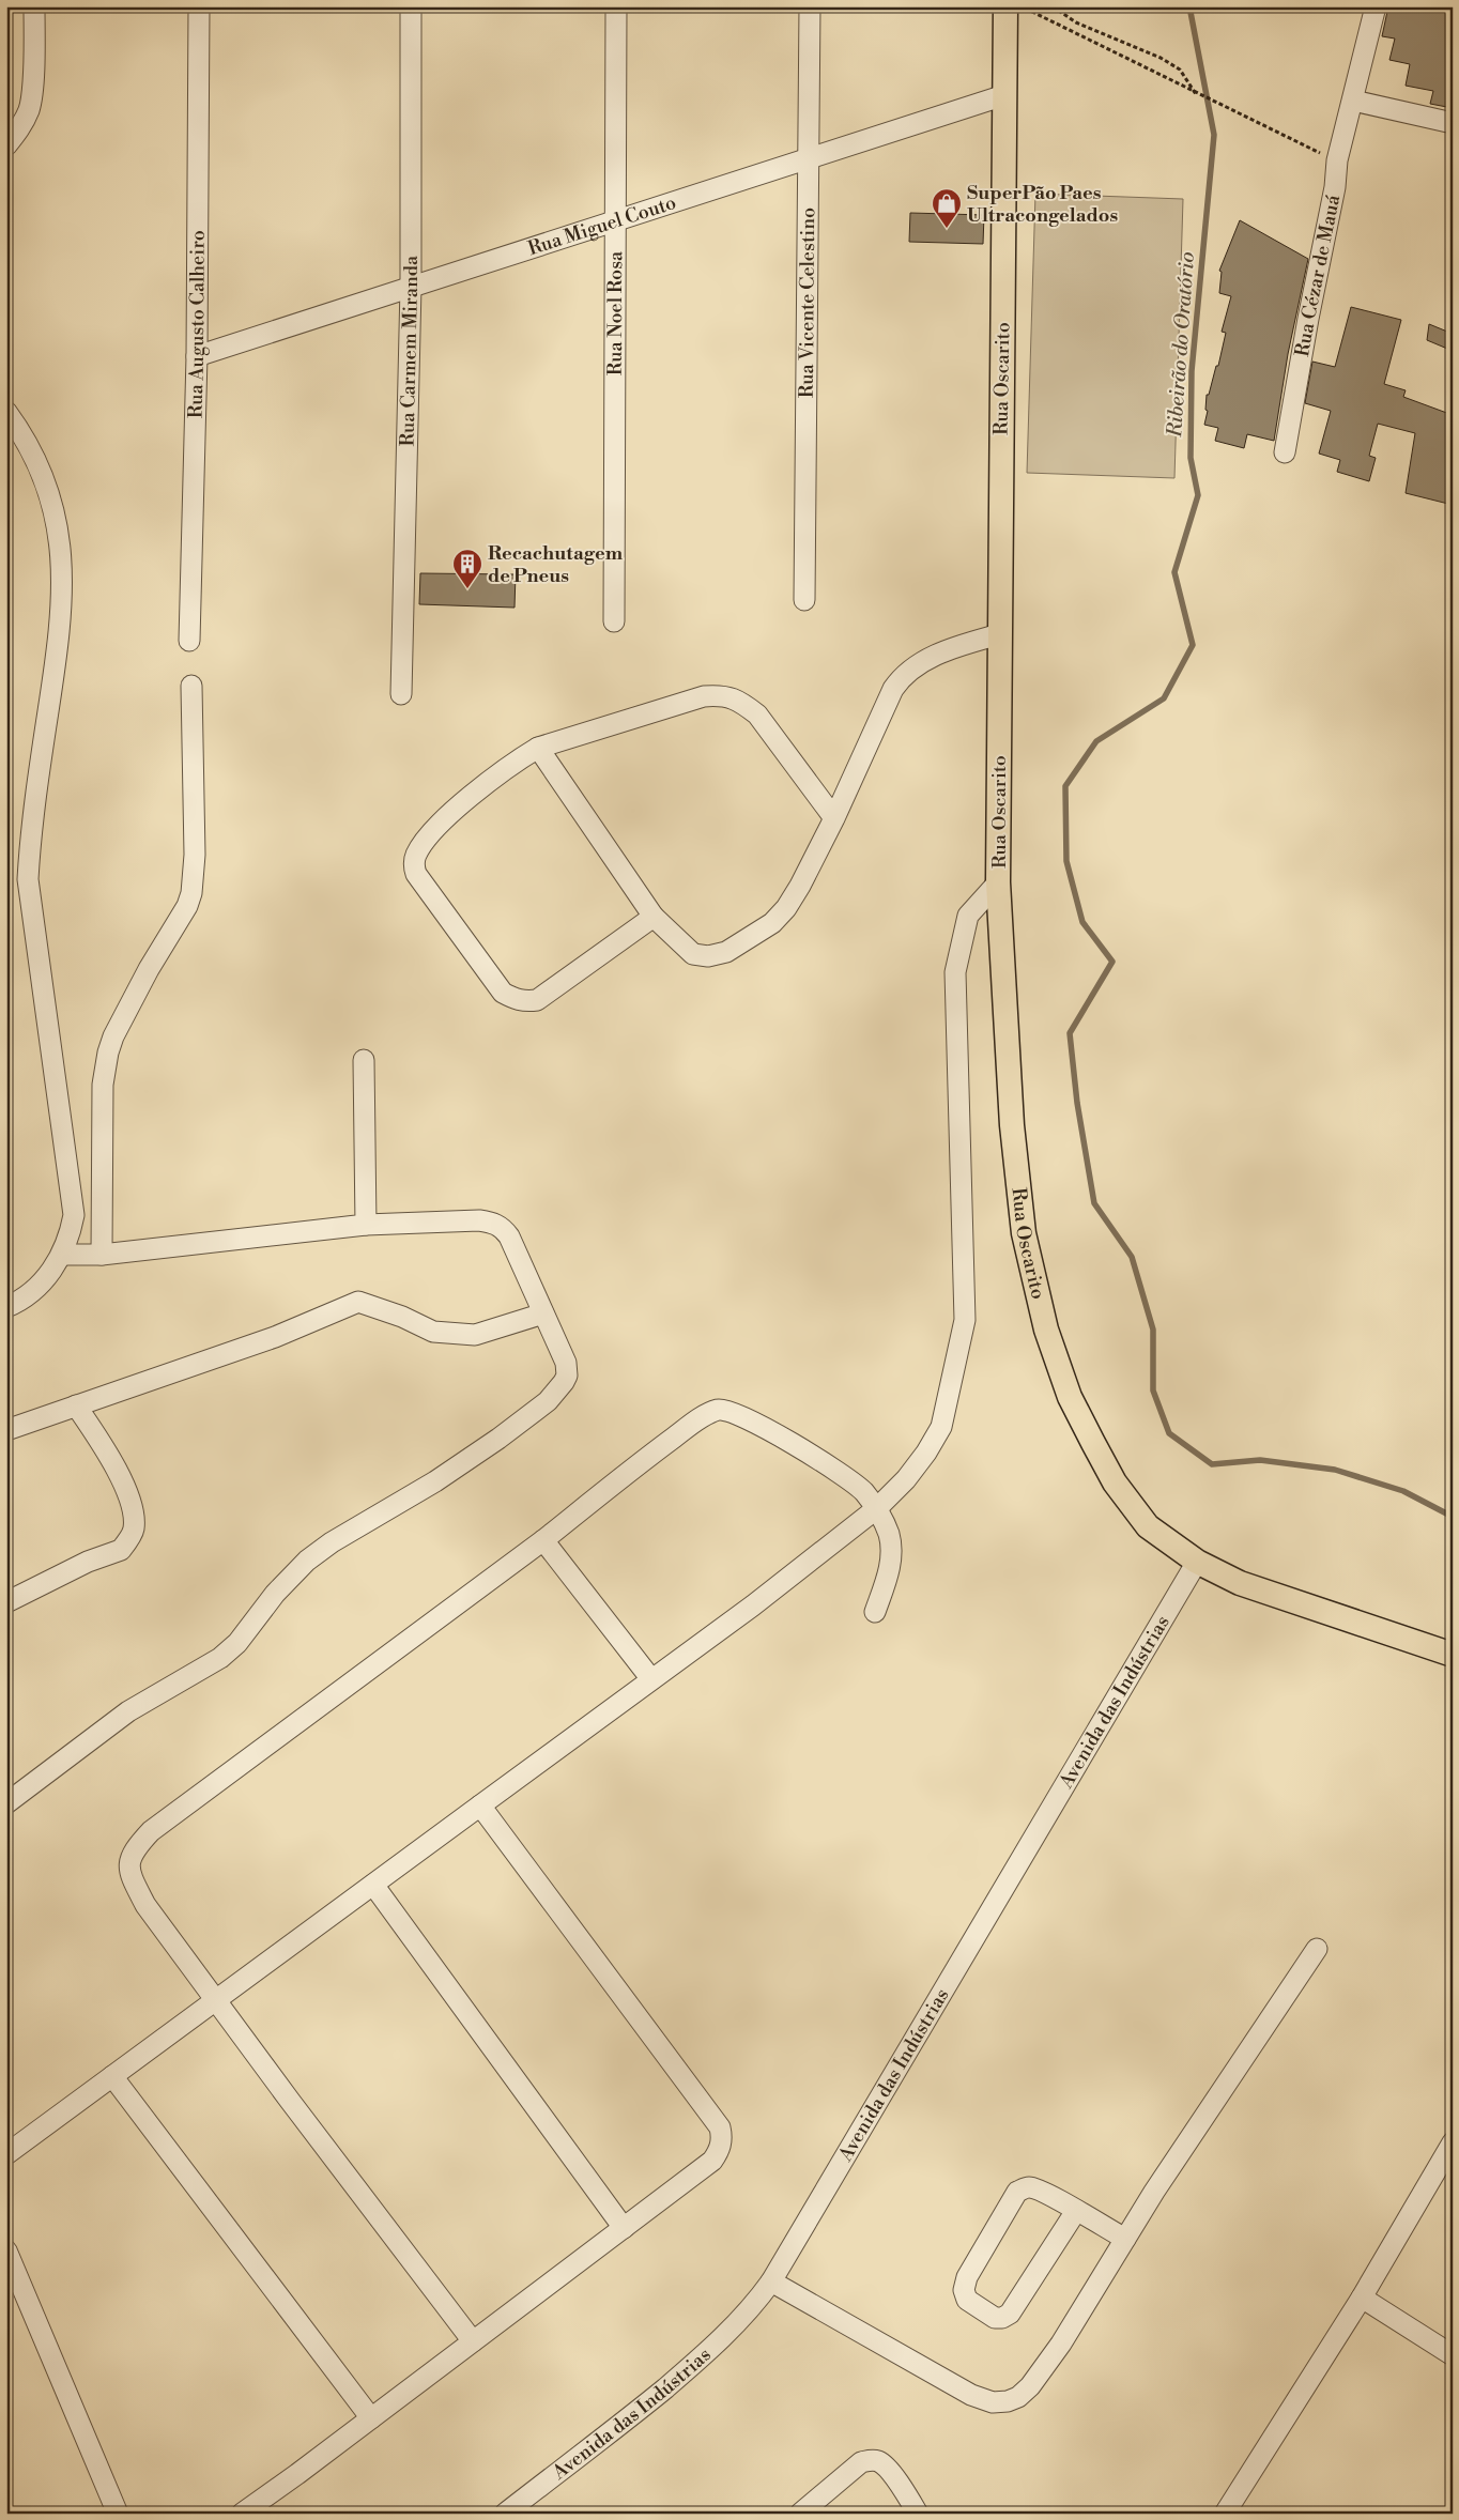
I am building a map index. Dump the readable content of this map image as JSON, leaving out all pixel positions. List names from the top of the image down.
{
  "streets": {
    "main road": ["Rua Oscarito"],
    "street": [
      "Rua Miguel Couto",
      "Rua Cézar de Mauá",
      "Rua Vicente Celestino",
      "Rua Noel Rosa",
      "Rua Augusto Calheiro",
      "Rua Carmem Miranda",
      "Avenida das Indústrias"
    ]
  },
  "crossings": [
    ["Rua Miguel Couto", "Rua Vicente Celestino"],
    ["Rua Miguel Couto", "Rua Noel Rosa"],
    ["Rua Miguel Couto", "Rua Augusto Calheiro"],
    ["Rua Miguel Couto", "Rua Carmem Miranda"],
    ["Rua Miguel Couto", "Rua Oscarito"],
    ["Rua Oscarito", "Avenida das Indústrias"]
  ],
  "water": ["Ribeirão do Oratório"],
  "places": {
    "shop": ["SuperPão Paes Ultracongelados"],
    "building": ["Recachutagem de Pneus"]
  }
}
